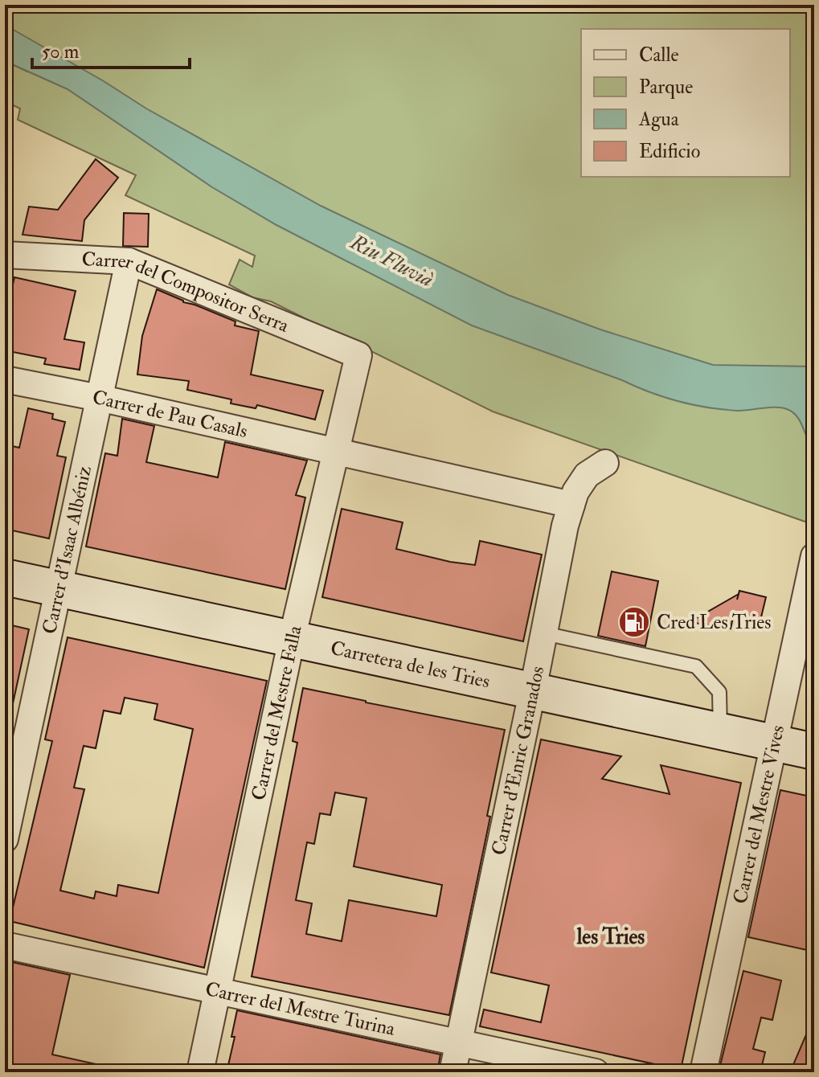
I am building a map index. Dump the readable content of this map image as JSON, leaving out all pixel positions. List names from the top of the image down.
{
  "streets": {
    "street": [
      "Carrer del Compositor Serra",
      "Carrer de Pau Casals",
      "Carrer d'Isaac Albéniz",
      "Carretera de les Tries",
      "Carrer del Mestre Falla",
      "Carrer d'Enric Granados",
      "Carrer del Mestre Vives",
      "Carrer del Mestre Turina"
    ]
  },
  "crossings": [
    ["Carrer del Compositor Serra", "Carrer d'Isaac Albéniz"],
    ["Carrer del Compositor Serra", "Carrer del Mestre Falla"],
    ["Carrer de Pau Casals", "Carrer d'Isaac Albéniz"],
    ["Carrer de Pau Casals", "Carrer del Mestre Falla"],
    ["Carrer de Pau Casals", "Carrer d'Enric Granados"],
    ["Carrer d'Isaac Albéniz", "Carretera de les Tries"],
    ["Carretera de les Tries", "Carrer del Mestre Falla"],
    ["Carretera de les Tries", "Carrer d'Enric Granados"],
    ["Carretera de les Tries", "Carrer del Mestre Vives"],
    ["Carrer del Mestre Falla", "Carrer del Mestre Turina"],
    ["Carrer d'Enric Granados", "Carrer del Mestre Turina"]
  ],
  "districts": ["les Tries"],
  "water": ["Riu Fluvià"],
  "places": {
    "fuel station": ["Cred Les Tries"]
  },
  "legend": [
    "Calle",
    "Parque",
    "Agua",
    "Edificio"
  ],
  "scale_bar": "50 m"
}
